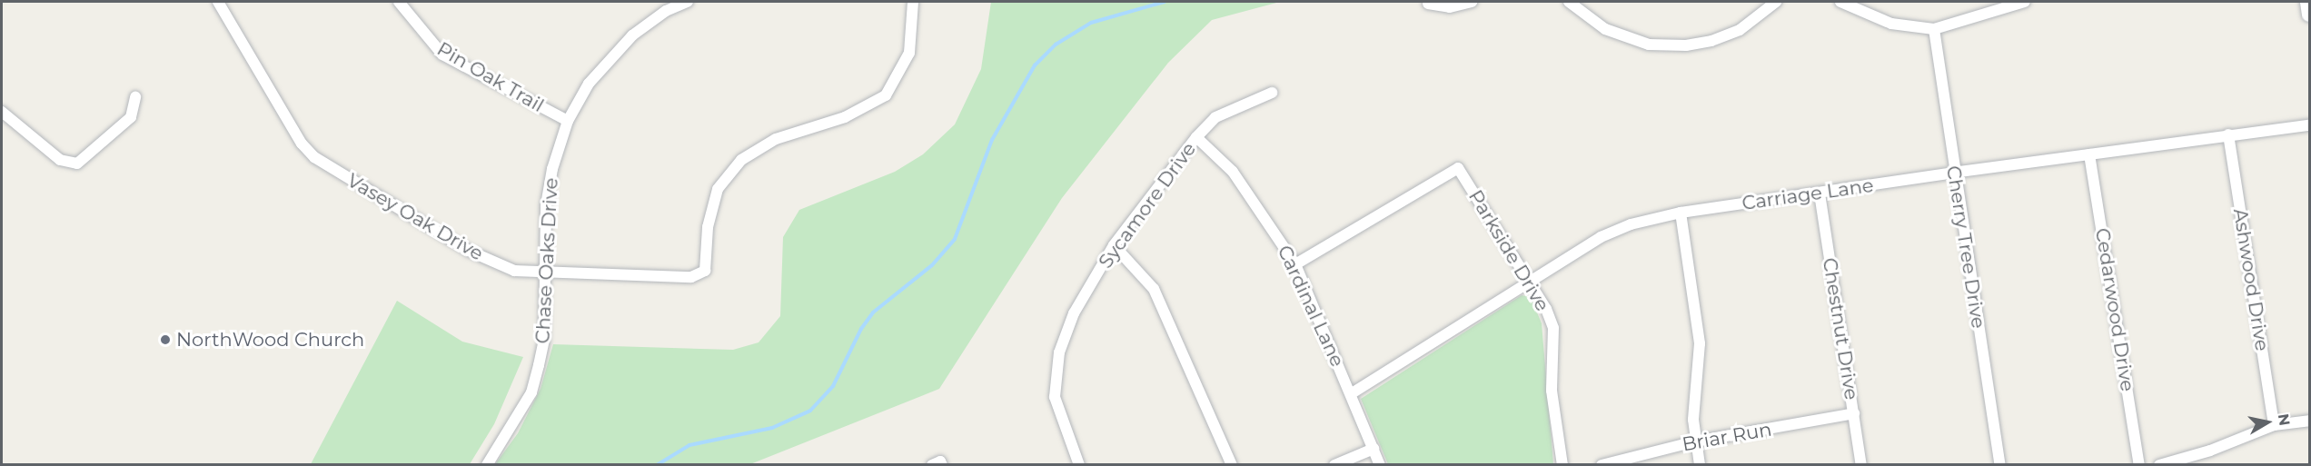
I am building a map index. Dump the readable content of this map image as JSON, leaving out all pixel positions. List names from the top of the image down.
{
  "streets": {
    "street": [
      "Pin Oak Trail",
      "Carriage Lane",
      "Sycamore Drive",
      "Vasey Oak Drive",
      "Cherry Tree Drive",
      "Parkside Drive",
      "Chase Oaks Drive",
      "Ashwood Drive",
      "Cardinal Lane",
      "Cedarwood Drive",
      "Chestnut Drive",
      "Briar Run"
    ]
  },
  "crossings": [
    ["Pin Oak Trail", "Chase Oaks Drive"],
    ["Carriage Lane", "Cherry Tree Drive"],
    ["Carriage Lane", "Parkside Drive"],
    ["Carriage Lane", "Ashwood Drive"],
    ["Carriage Lane", "Cardinal Lane"],
    ["Carriage Lane", "Cedarwood Drive"],
    ["Carriage Lane", "Chestnut Drive"],
    ["Sycamore Drive", "Cardinal Lane"],
    ["Vasey Oak Drive", "Chase Oaks Drive"],
    ["Parkside Drive", "Cardinal Lane"],
    ["Chestnut Drive", "Briar Run"]
  ],
  "places": ["NorthWood Church"],
  "north": "right"
}
